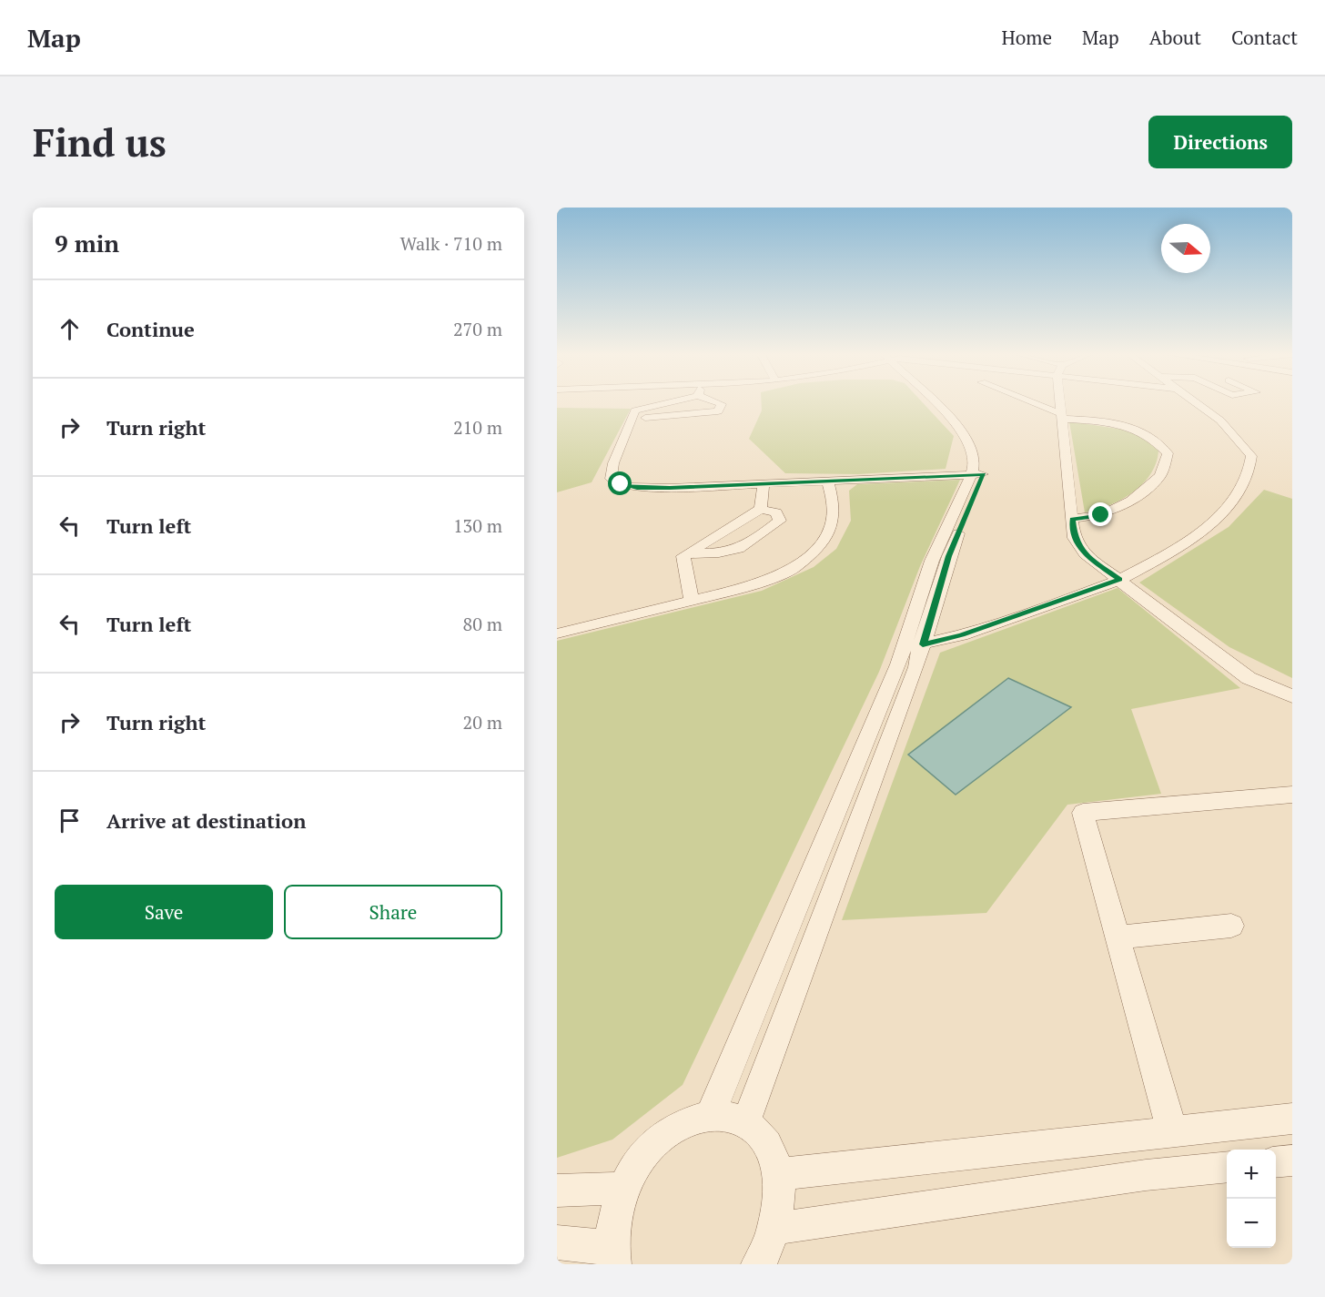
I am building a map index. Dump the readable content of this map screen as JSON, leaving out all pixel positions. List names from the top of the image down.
{
  "north": "right",
  "page": {
    "header": "Map",
    "nav": [
      "Home",
      "Map",
      "About",
      "Contact"
    ],
    "buttons": [
      "Directions",
      ["Save", "Share"]
    ],
    "title": "Find us",
    "heading": ["9 min", "Walk · 710 m"],
    "list": [
      ["Continue", "270 m"],
      ["Turn right", "210 m"],
      ["Turn left", "130 m"],
      ["Turn left", "80 m"],
      ["Turn right", "20 m"],
      "Arrive at destination"
    ],
    "map_buttons": ["+", "−"]
  }
}
